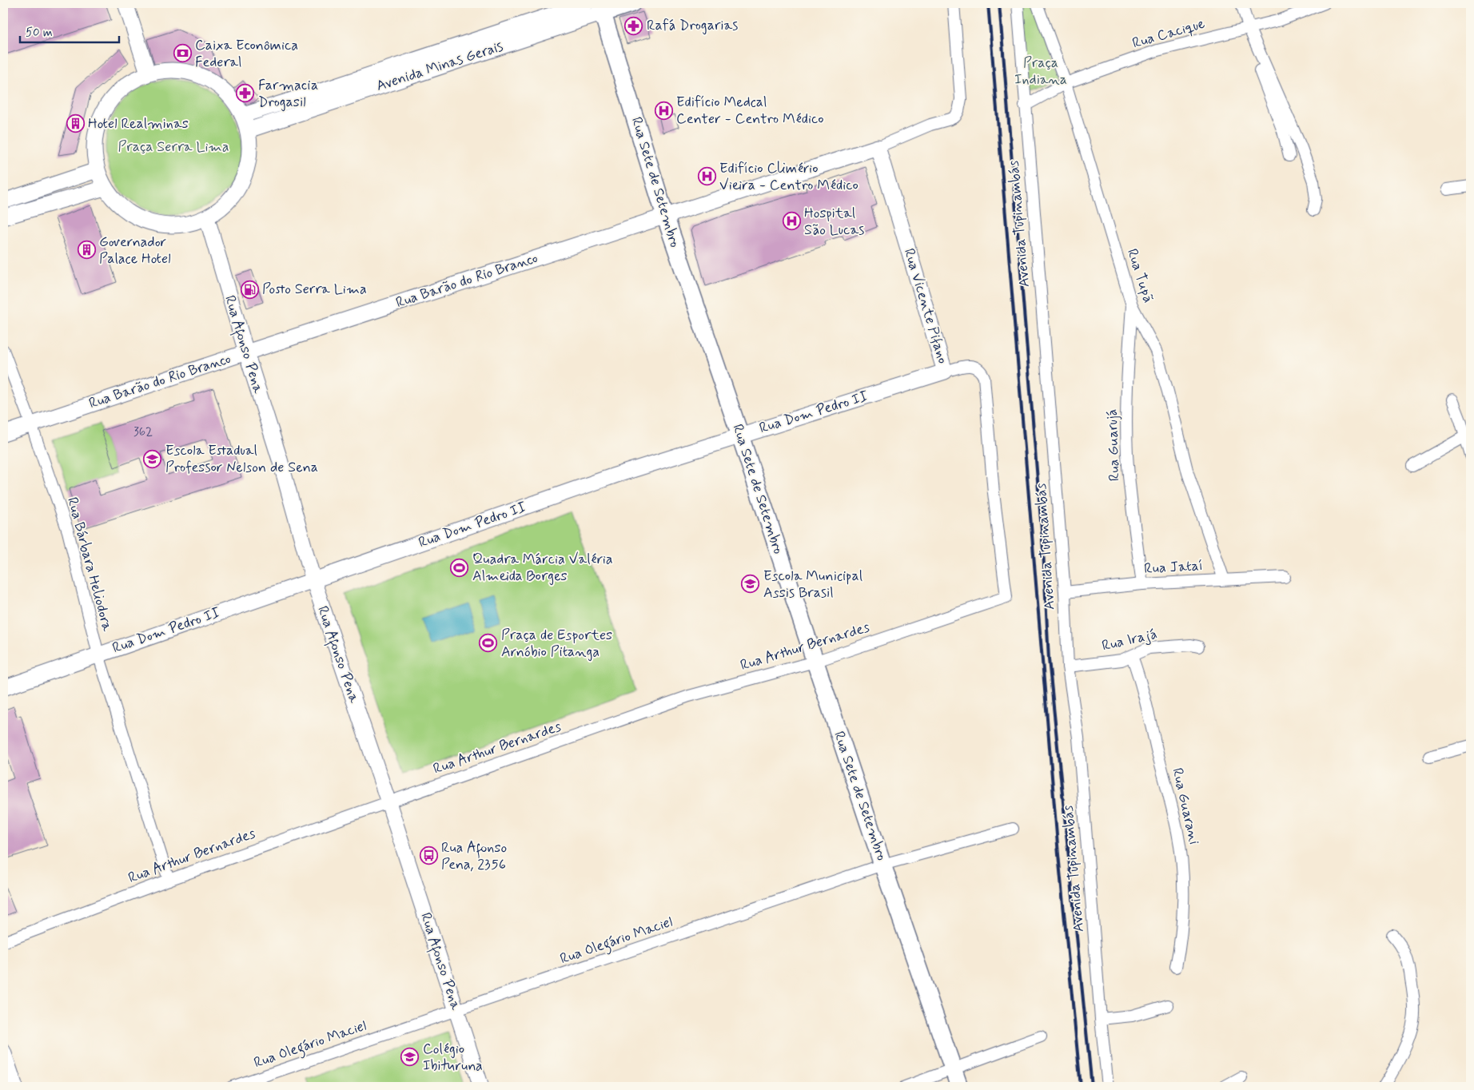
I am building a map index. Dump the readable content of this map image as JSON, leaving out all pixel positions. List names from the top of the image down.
{
  "streets": {
    "main road": ["Avenida Minas Gerais", "Rua Sete de Setembro"],
    "street": [
      "Rua Cacique",
      "Avenida Tupinambás",
      "Rua Tupã",
      "Rua Barão do Rio Branco",
      "Rua Vicente Pifano",
      "Rua Afonso Pena",
      "Rua Dom Pedro II",
      "Rua Guarujá",
      "Rua Bárbara Heliodora",
      "Rua Jataí",
      "Rua Irajá",
      "Rua Arthur Bernardes",
      "Rua Guarani",
      "Rua Olegário Maciel"
    ]
  },
  "crossings": [
    ["Rua Cacique", "Avenida Tupinambás"],
    ["Rua Cacique", "Rua Tupã"],
    ["Avenida Minas Gerais", "Rua Sete de Setembro"],
    ["Rua Sete de Setembro", "Rua Barão do Rio Branco"],
    ["Rua Sete de Setembro", "Rua Dom Pedro II"],
    ["Rua Sete de Setembro", "Rua Arthur Bernardes"],
    ["Rua Sete de Setembro", "Rua Olegário Maciel"],
    ["Avenida Tupinambás", "Rua Jataí"],
    ["Avenida Tupinambás", "Rua Irajá"],
    ["Rua Tupã", "Rua Guarujá"],
    ["Rua Tupã", "Rua Jataí"],
    ["Rua Barão do Rio Branco", "Rua Vicente Pifano"],
    ["Rua Barão do Rio Branco", "Rua Afonso Pena"],
    ["Rua Barão do Rio Branco", "Rua Bárbara Heliodora"],
    ["Rua Vicente Pifano", "Rua Dom Pedro II"],
    ["Rua Vicente Pifano", "Rua Arthur Bernardes"],
    ["Rua Afonso Pena", "Rua Dom Pedro II"],
    ["Rua Afonso Pena", "Rua Arthur Bernardes"],
    ["Rua Afonso Pena", "Rua Olegário Maciel"],
    ["Rua Dom Pedro II", "Rua Bárbara Heliodora"],
    ["Rua Guarujá", "Rua Jataí"],
    ["Rua Bárbara Heliodora", "Rua Arthur Bernardes"],
    ["Rua Irajá", "Rua Guarani"]
  ],
  "parks": ["Praça Indiana", "Praça Serra Lima"],
  "places": {
    "pharmacy": ["Rafá Drogarias", "Farmacia Drogasil"],
    "bank": ["Caixa Econômica Federal"],
    "hospital": ["Edifício Medcal Center - Centro Médico", "Edifício Climério Vieira - Centro Médico", "Hospital São Lucas"],
    "building": ["Hotel Realminas", "Governador Palace Hotel"],
    "fuel station": ["Posto Serra Lima"],
    "school or university": ["Escola Estadual Professor Nelson de Sena", "Escola Municipal Assis Brasil", "Colégio Ibituruna"],
    "sports": ["Quadra Márcia Valéria Almeida Borges", "Praça de Esportes Arnóbio Pitanga"],
    "bus stop": ["Rua Afonso Pena, 2356"]
  },
  "house_numbers": ["362"],
  "scale_bar": "50 m"
}
